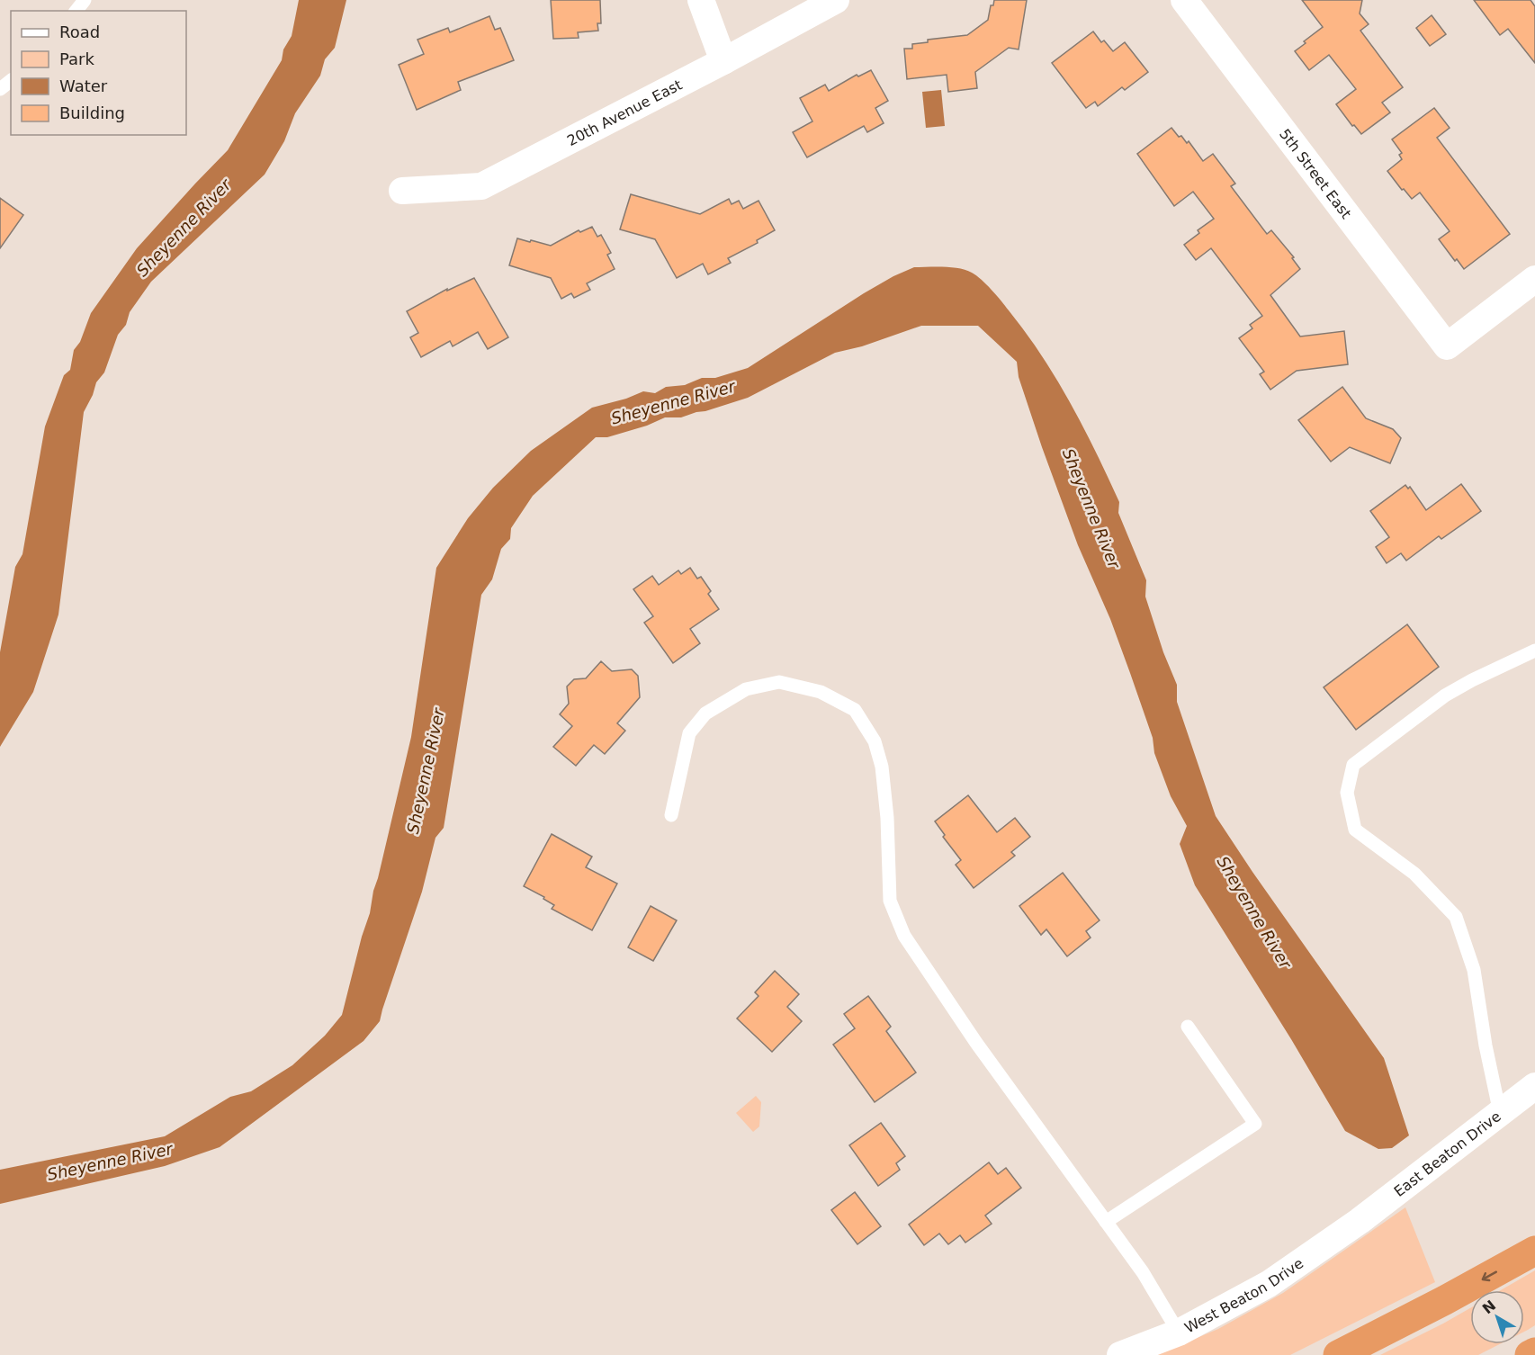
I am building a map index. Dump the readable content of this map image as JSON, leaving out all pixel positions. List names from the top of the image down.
{
  "streets": {
    "street": [
      "20th Avenue East",
      "5th Street East",
      "East Beaton Drive",
      "West Beaton Drive"
    ]
  },
  "crossings": [
    ["East Beaton Drive", "West Beaton Drive"]
  ],
  "water": ["Sheyenne River"],
  "legend": [
    "Road",
    "Park",
    "Water",
    "Building"
  ],
  "north": "top left"
}
